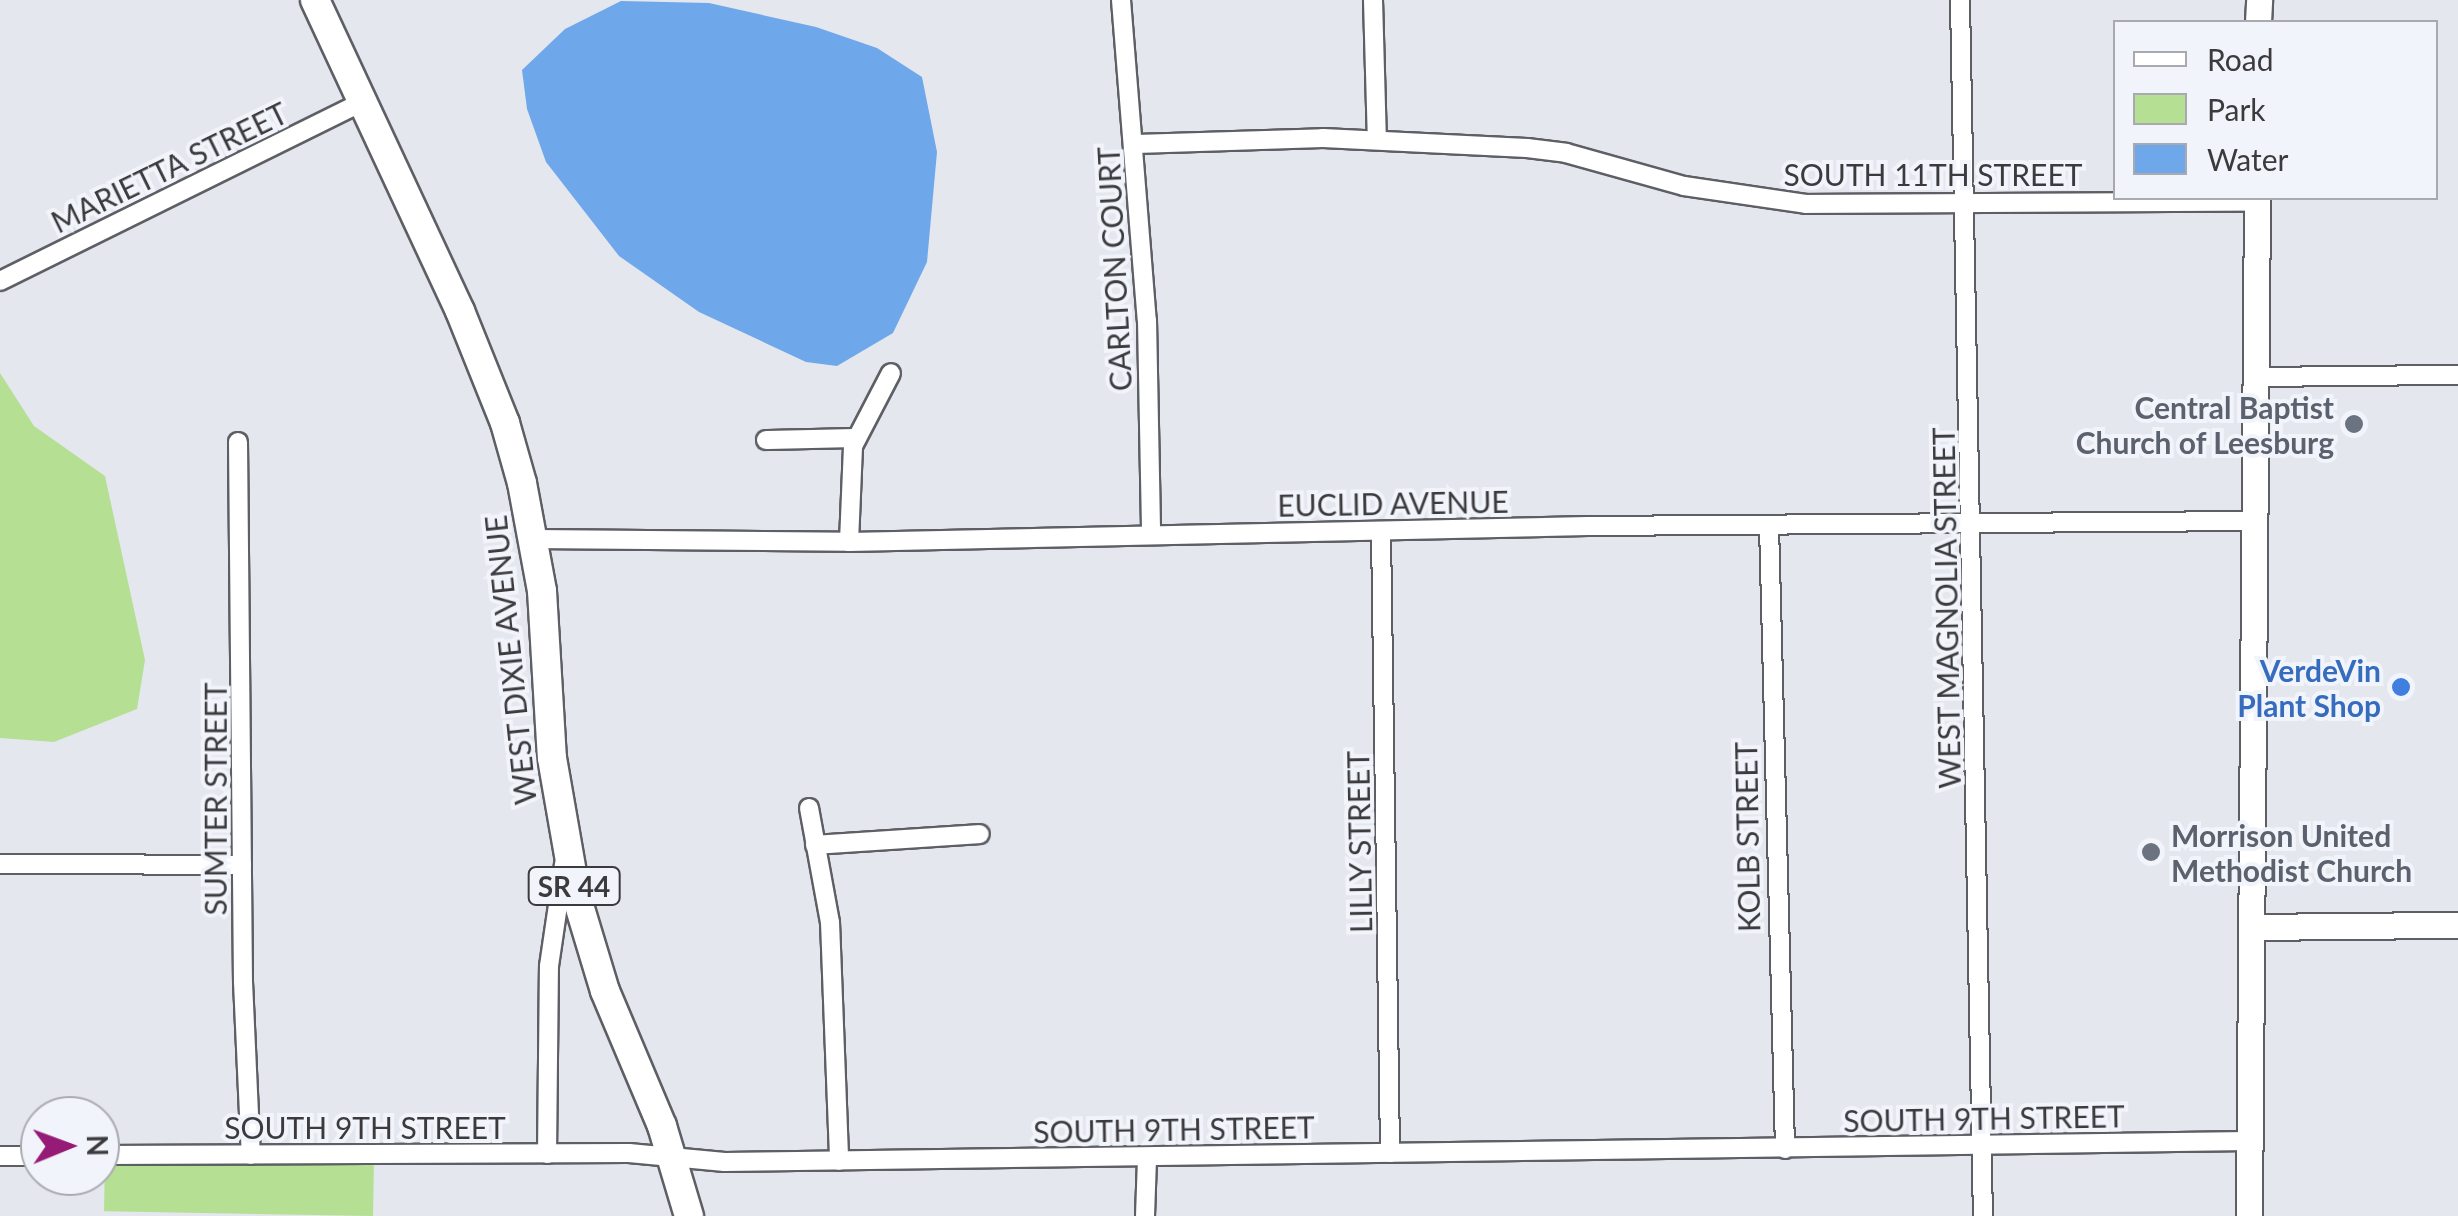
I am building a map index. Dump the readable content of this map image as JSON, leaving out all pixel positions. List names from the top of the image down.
{
  "streets": {
    "main road": ["WEST DIXIE AVENUE", "SR 44"],
    "street": [
      "MARIETTA STREET",
      "SOUTH 11TH STREET",
      "CARLTON COURT",
      "EUCLID AVENUE",
      "WEST MAGNOLIA STREET",
      "SUMTER STREET",
      "KOLB STREET",
      "LILLY STREET",
      "SOUTH 9TH STREET"
    ]
  },
  "crossings": [
    ["MARIETTA STREET", "WEST DIXIE AVENUE"],
    ["SOUTH 11TH STREET", "CARLTON COURT"],
    ["SOUTH 11TH STREET", "WEST MAGNOLIA STREET"],
    ["CARLTON COURT", "EUCLID AVENUE"],
    ["EUCLID AVENUE", "WEST MAGNOLIA STREET"],
    ["EUCLID AVENUE", "WEST DIXIE AVENUE"],
    ["EUCLID AVENUE", "KOLB STREET"],
    ["EUCLID AVENUE", "LILLY STREET"],
    ["WEST MAGNOLIA STREET", "SOUTH 9TH STREET"],
    ["WEST DIXIE AVENUE", "SOUTH 9TH STREET"],
    ["SUMTER STREET", "SOUTH 9TH STREET"],
    ["KOLB STREET", "SOUTH 9TH STREET"],
    ["LILLY STREET", "SOUTH 9TH STREET"]
  ],
  "places": ["Central Baptist Church of Leesburg", "VerdeVin Plant Shop", "Morrison United Methodist Church"],
  "legend": ["Road", "Park", "Water"],
  "north": "right"
}
